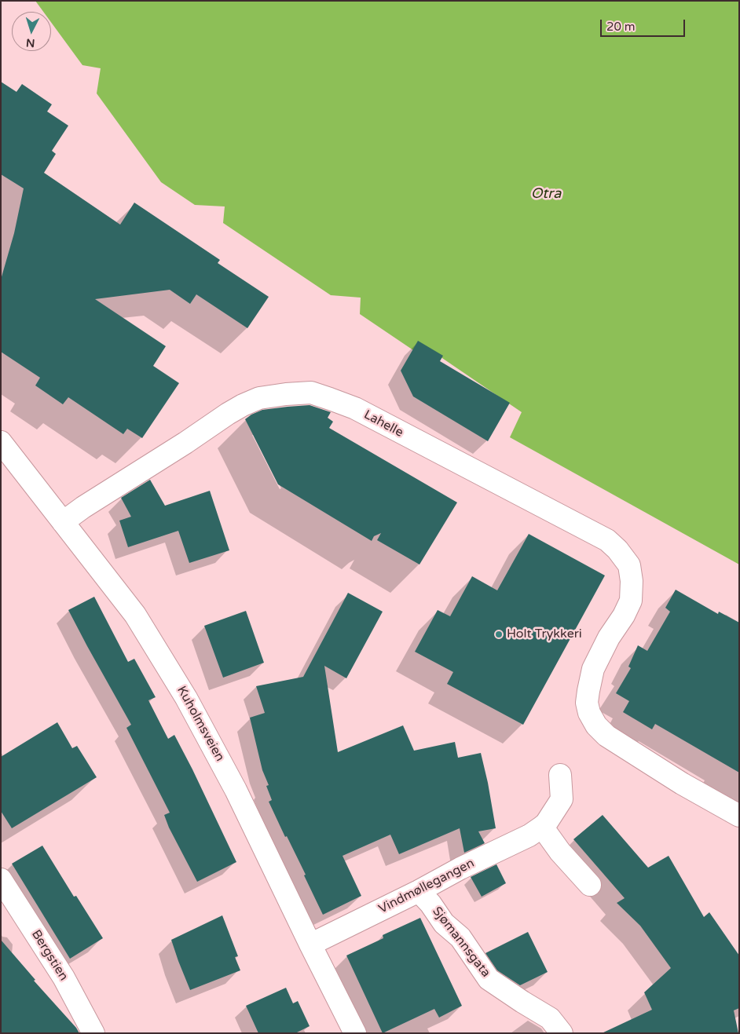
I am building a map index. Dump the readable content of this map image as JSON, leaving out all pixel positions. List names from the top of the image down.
{
  "streets": {
    "street": [
      "Lahelle",
      "Kuholmsveien",
      "Vindmøllegangen",
      "Sjømannsgata",
      "Bergstien"
    ]
  },
  "crossings": [
    ["Lahelle", "Kuholmsveien"],
    ["Kuholmsveien", "Vindmøllegangen"],
    ["Vindmøllegangen", "Sjømannsgata"]
  ],
  "water": ["Otra"],
  "places": ["Holt Trykkeri"],
  "scale_bar": "20 m",
  "north": "bottom"
}
